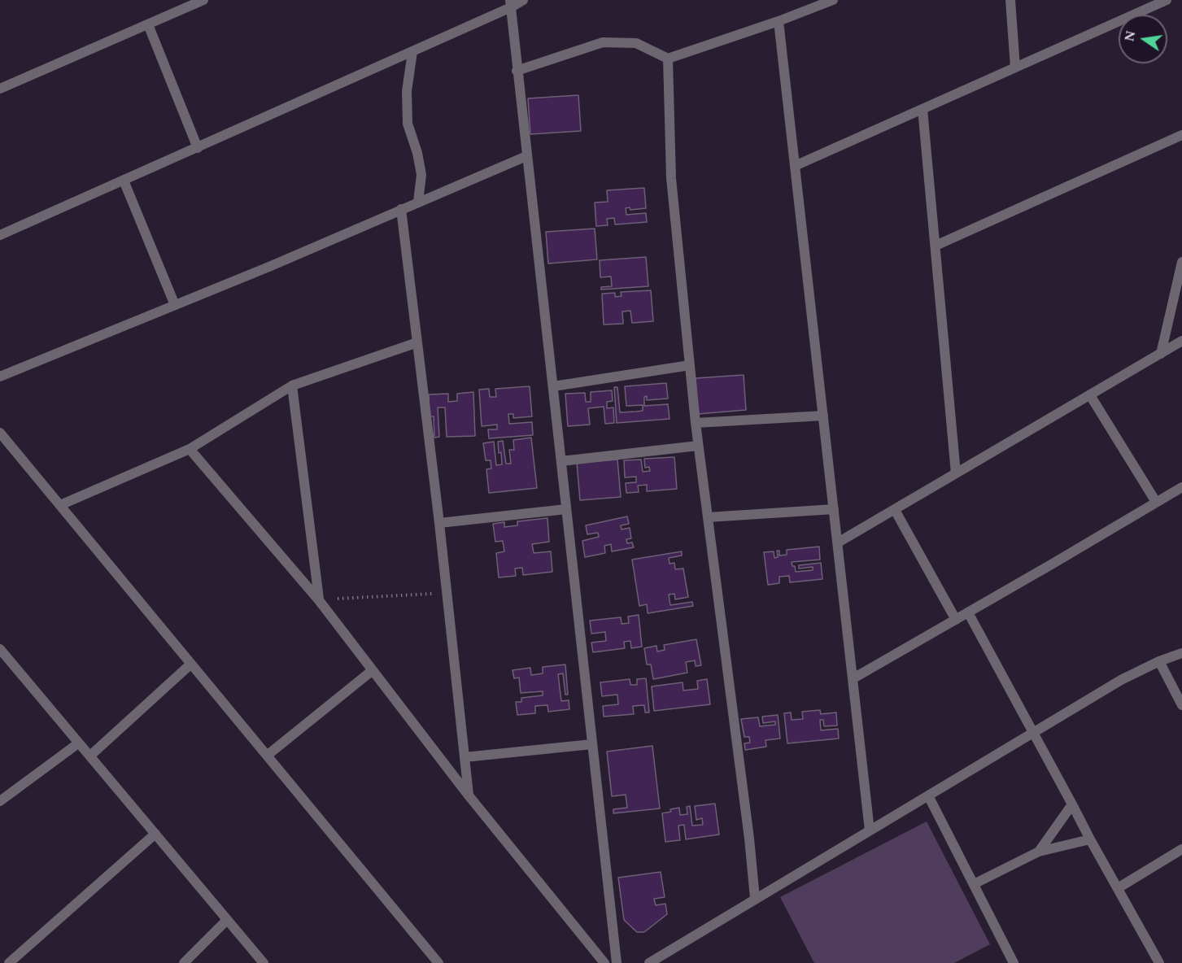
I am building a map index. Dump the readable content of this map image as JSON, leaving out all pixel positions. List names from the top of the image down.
{
  "north": "left"
}
